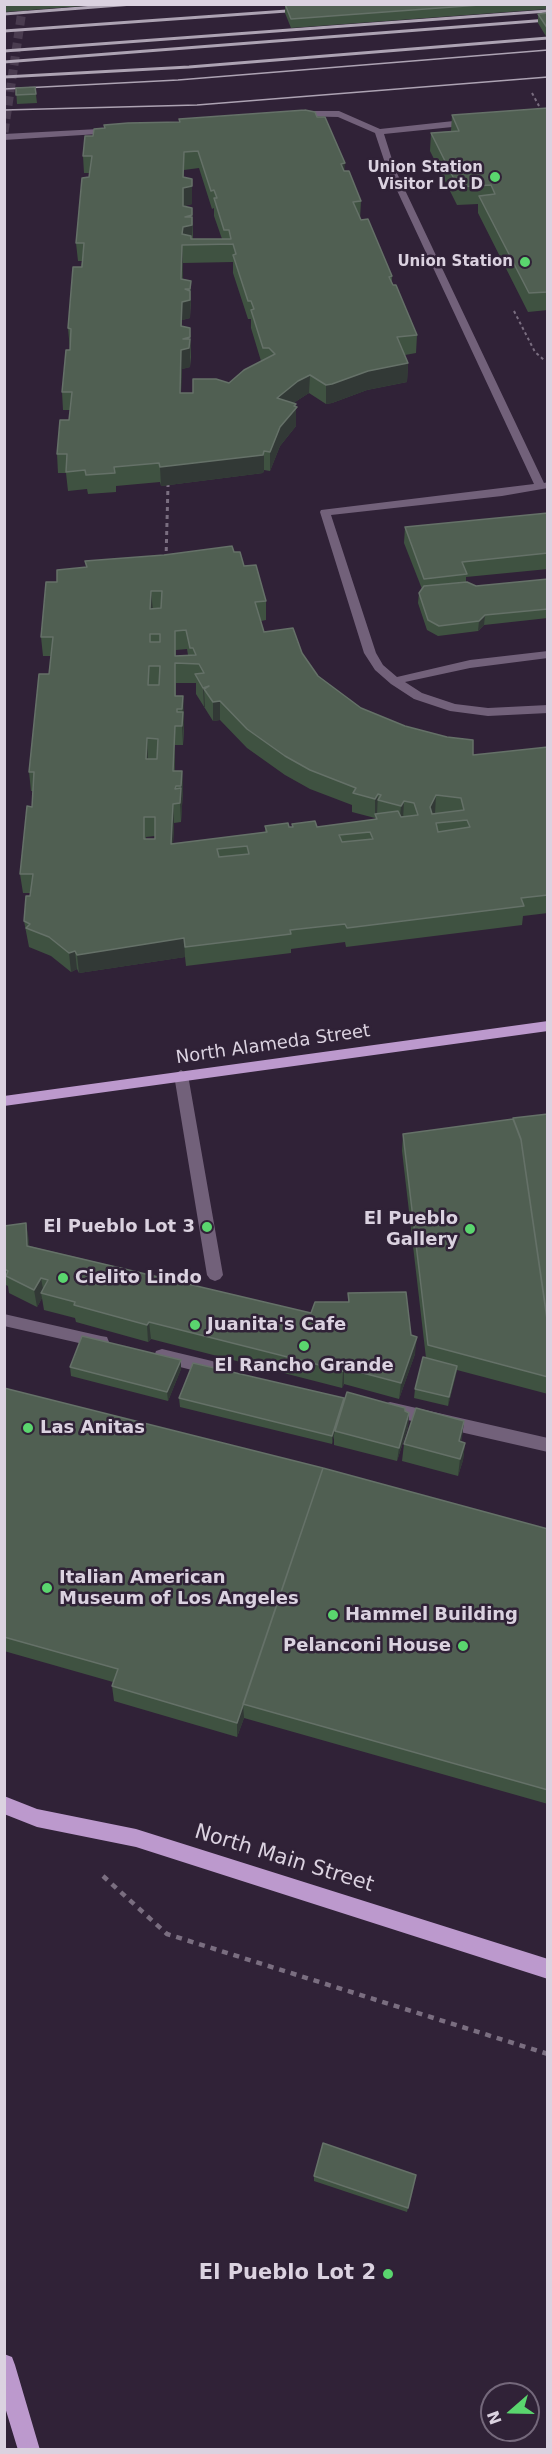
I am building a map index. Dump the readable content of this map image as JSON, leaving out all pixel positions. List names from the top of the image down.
{
  "streets": {
    "main road": ["North Alameda Street", "North Main Street"]
  },
  "places": [
    "Union Station Visitor Lot D",
    "Union Station",
    "El Pueblo Lot 3",
    "El Pueblo Gallery",
    "Cielito Lindo",
    "Juanita's Cafe",
    "El Rancho Grande",
    "Las Anitas",
    "Italian American Museum of Los Angeles",
    "Hammel Building",
    "Pelanconi House",
    "El Pueblo Lot 2"
  ],
  "north": "left"
}
